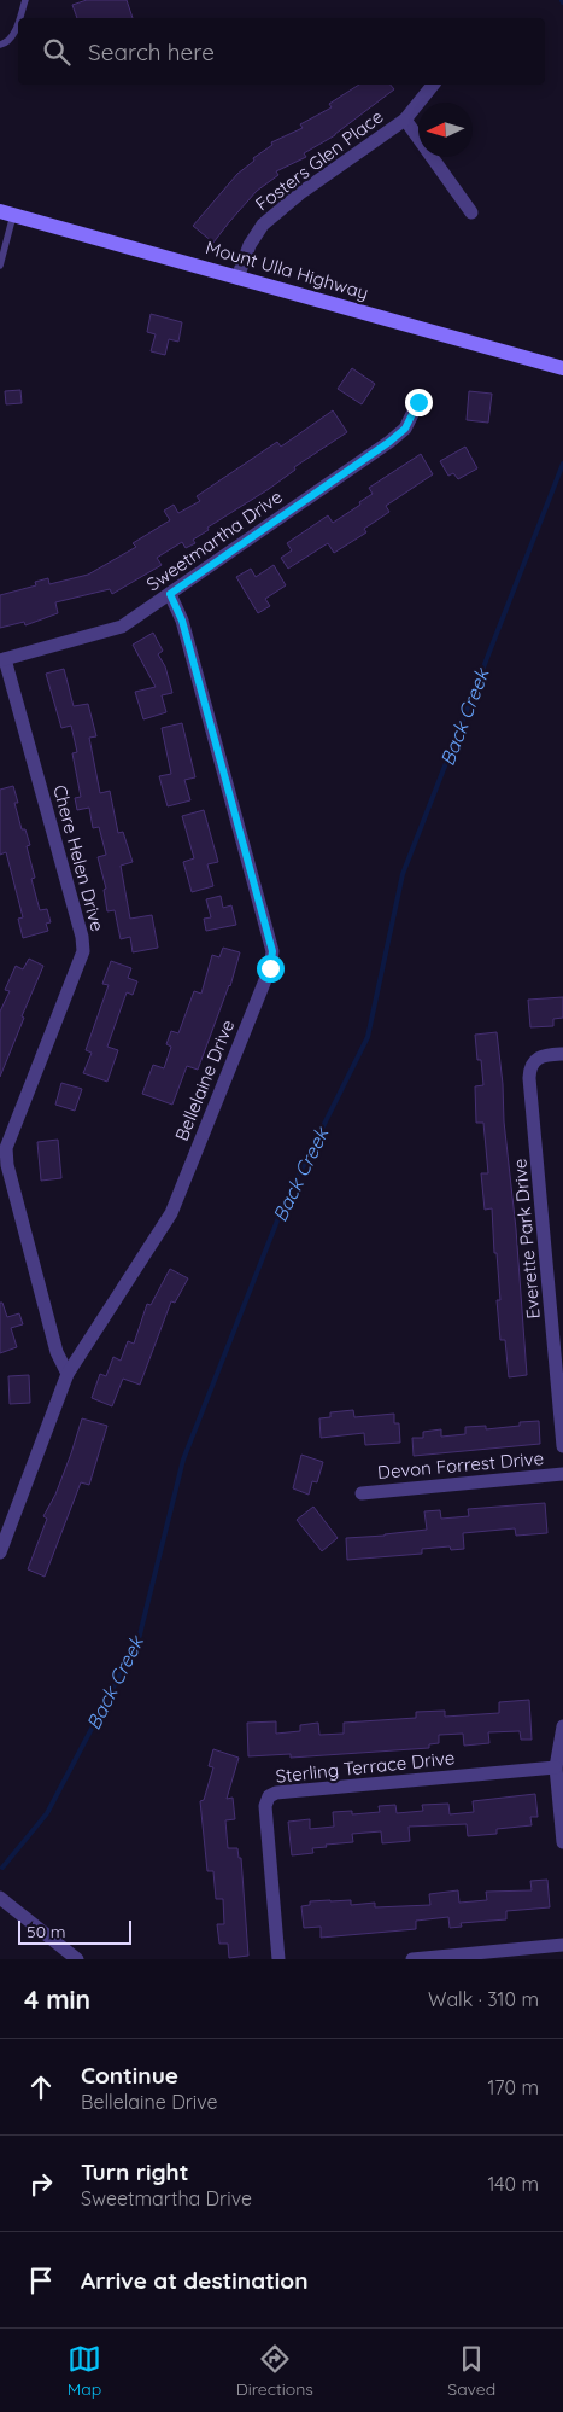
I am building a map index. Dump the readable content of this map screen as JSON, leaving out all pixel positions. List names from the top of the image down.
{
  "streets": {
    "main road": ["Mount Ulla Highway"],
    "street": [
      "Fosters Glen Place",
      "Sweetmartha Drive",
      "Chere Helen Drive",
      "Bellelaine Drive",
      "Everette Park Drive",
      "Devon Forrest Drive",
      "Sterling Terrace Drive"
    ]
  },
  "crossings": [
    ["Fosters Glen Place", "Mount Ulla Highway"],
    ["Sweetmartha Drive", "Chere Helen Drive"],
    ["Sweetmartha Drive", "Bellelaine Drive"],
    ["Chere Helen Drive", "Bellelaine Drive"]
  ],
  "water": ["Back Creek"],
  "scale_bar": "50 m",
  "north": "left",
  "page": {
    "search": "Search here",
    "scale": "50 m",
    "heading": ["4 min", "Walk · 310 m"],
    "list": [
      ["Continue", "Bellelaine Drive", "170 m"],
      ["Turn right", "Sweetmartha Drive", "140 m"],
      "Arrive at destination"
    ],
    "nav": ["Map", "Directions", "Saved"]
  }
}
